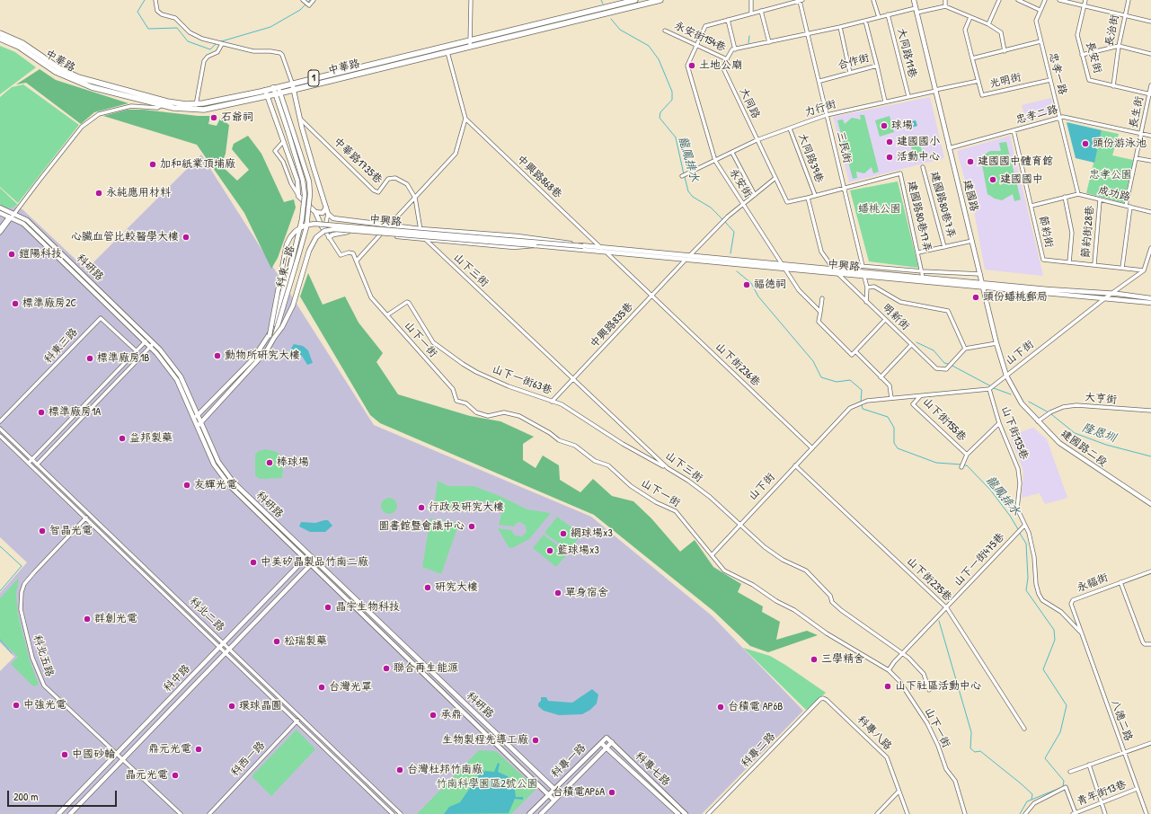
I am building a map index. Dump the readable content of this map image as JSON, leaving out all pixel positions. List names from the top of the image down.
{
  "streets": {
    "main road": ["中華路", "1"],
    "street": [
      "長治街",
      "永安街154巷",
      "大同路11巷",
      "長安街",
      "合作街",
      "忠孝一路",
      "光明街",
      "大同路",
      "力行街",
      "長生街",
      "忠孝二路",
      "三民街",
      "大同路39巷",
      "中華路1735巷",
      "中興路868巷",
      "永安街",
      "成功路",
      "建國路",
      "建國路80巷7弄",
      "建國路80巷17弄",
      "中興路",
      "節約街",
      "節約街28巷",
      "科東二路",
      "科研路",
      "山下三街",
      "明新街",
      "中興路835巷",
      "山下一街",
      "科東三路",
      "山下街",
      "山下街236巷",
      "山下一街63巷",
      "大亨街",
      "山下街155巷",
      "山下街135巷",
      "建國路二段",
      "山下一街475巷",
      "山下街235巷",
      "永福街",
      "科北二路",
      "科北五路",
      "科中路",
      "八德二路",
      "科專八路",
      "科專二路",
      "科西一路",
      "科專一路",
      "科專七路",
      "青年街13巷"
    ]
  },
  "crossings": [
    ["長治街", "長安街"],
    ["永安街154巷", "大同路"],
    ["永安街154巷", "永安街"],
    ["大同路11巷", "力行街"],
    ["長安街", "長生街"],
    ["中華路", "科東二路"],
    ["合作街", "力行街"],
    ["合作街", "三民街"],
    ["忠孝一路", "光明街"],
    ["忠孝一路", "忠孝二路"],
    ["忠孝一路", "成功路"],
    ["光明街", "力行街"],
    ["大同路", "力行街"],
    ["力行街", "三民街"],
    ["力行街", "大同路39巷"],
    ["力行街", "永安街"],
    ["力行街", "建國路"],
    ["長生街", "忠孝二路"],
    ["長生街", "成功路"],
    ["忠孝二路", "建國路"],
    ["忠孝二路", "節約街"],
    ["三民街", "永安街"],
    ["三民街", "建國路80巷17弄"],
    ["中華路1735巷", "山下三街"],
    ["中興路868巷", "中興路"],
    ["永安街", "中興路"],
    ["成功路", "節約街"],
    ["成功路", "節約街28巷"],
    ["建國路", "中興路"],
    ["建國路", "山下街"],
    ["建國路", "建國路二段"],
    ["建國路80巷17弄", "中興路"],
    ["中興路", "科東二路"],
    ["中興路", "山下三街"],
    ["中興路", "明新街"],
    ["中興路", "中興路835巷"],
    ["中興路", "山下街"],
    ["中興路", "山下街236巷"],
    ["節約街", "節約街28巷"],
    ["節約街", "山下街"],
    ["科東二路", "科研路"],
    ["科研路", "科中路"],
    ["科研路", "科專一路"],
    ["山下三街", "中興路835巷"],
    ["山下三街", "山下街"],
    ["山下三街", "山下一街63巷"],
    ["山下三街", "山下一街475巷"],
    ["中興路835巷", "山下街236巷"],
    ["中興路835巷", "山下一街63巷"],
    ["山下一街", "山下街"],
    ["山下一街", "山下一街63巷"],
    ["山下一街", "山下一街475巷"],
    ["山下街", "山下街236巷"],
    ["山下街", "山下街135巷"],
    ["山下街", "建國路二段"],
    ["山下街", "山下街235巷"],
    ["大亨街", "建國路二段"],
    ["山下街135巷", "山下一街475巷"],
    ["山下街135巷", "永福街"],
    ["山下街135巷", "八德二路"],
    ["山下一街475巷", "山下街235巷"],
    ["永福街", "八德二路"],
    ["科北二路", "科北五路"],
    ["科北二路", "科中路"],
    ["科北二路", "科西一路"],
    ["科北五路", "科中路"],
    ["八德二路", "青年街13巷"],
    ["科專八路", "科專二路"],
    ["科專一路", "科專七路"]
  ],
  "water": ["龍鳳排水", "隆恩圳"],
  "parks": ["忠孝公園", "蟠桃公園", "竹南科學園區2號公園"],
  "places": [
    "土地公廟",
    "石爺祠",
    "球場",
    "建國國小",
    "頭份游泳池",
    "活動中心",
    "建國國中體育館",
    "加和紙業頂埔廠",
    "建國國中",
    "永純應用材料",
    "心臟血管比較醫學大樓",
    "鎧陽科技",
    "福德祠",
    "頭份蟠桃郵局",
    "標準廠房2C",
    "動物所研究大樓",
    "標準廠房1B",
    "標準廠房1A",
    "益邦製藥",
    "棒球場",
    "友輝光電",
    "行政及研究大樓",
    "圖書館暨會議中心",
    "智晶光電",
    "網球場x3",
    "籃球場x3",
    "中美矽晶製品竹南二廠",
    "研究大樓",
    "單身宿舍",
    "晶宇生物科技",
    "群創光電",
    "松瑞製藥",
    "三學精舍",
    "聯合再生能源",
    "山下社區活動中心",
    "台灣光罩",
    "中強光電",
    "環球晶圓",
    "台積電 AP6B",
    "承鼎",
    "生物製程先導工廠",
    "鼎元光電",
    "中國砂輪",
    "台灣杜邦竹南廠",
    "晶元光電",
    "台積電AP6A"
  ],
  "scale_bar": "200 m"
}
